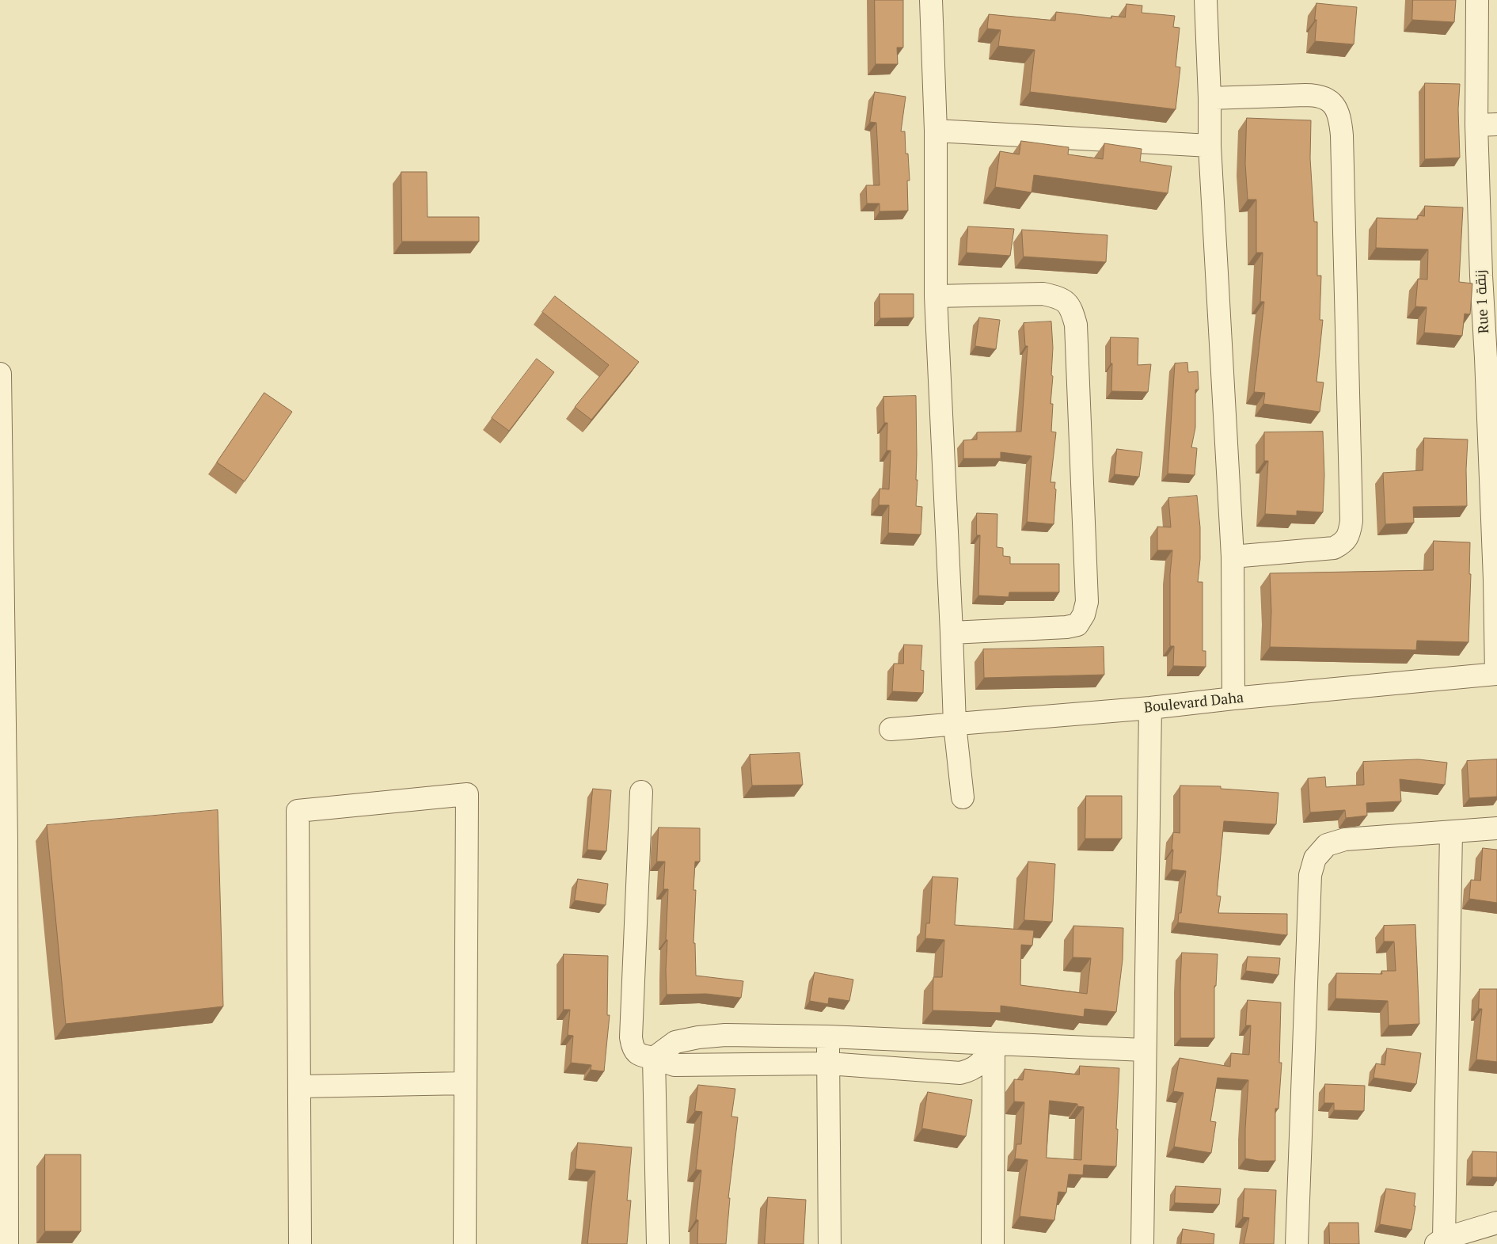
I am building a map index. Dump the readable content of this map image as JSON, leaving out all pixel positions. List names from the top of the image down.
{
  "streets": {
    "street": ["Rue 1 زنقة", "Boulevard Daha"]
  },
  "crossings": [
    ["Rue 1 زنقة", "Boulevard Daha"]
  ]
}
